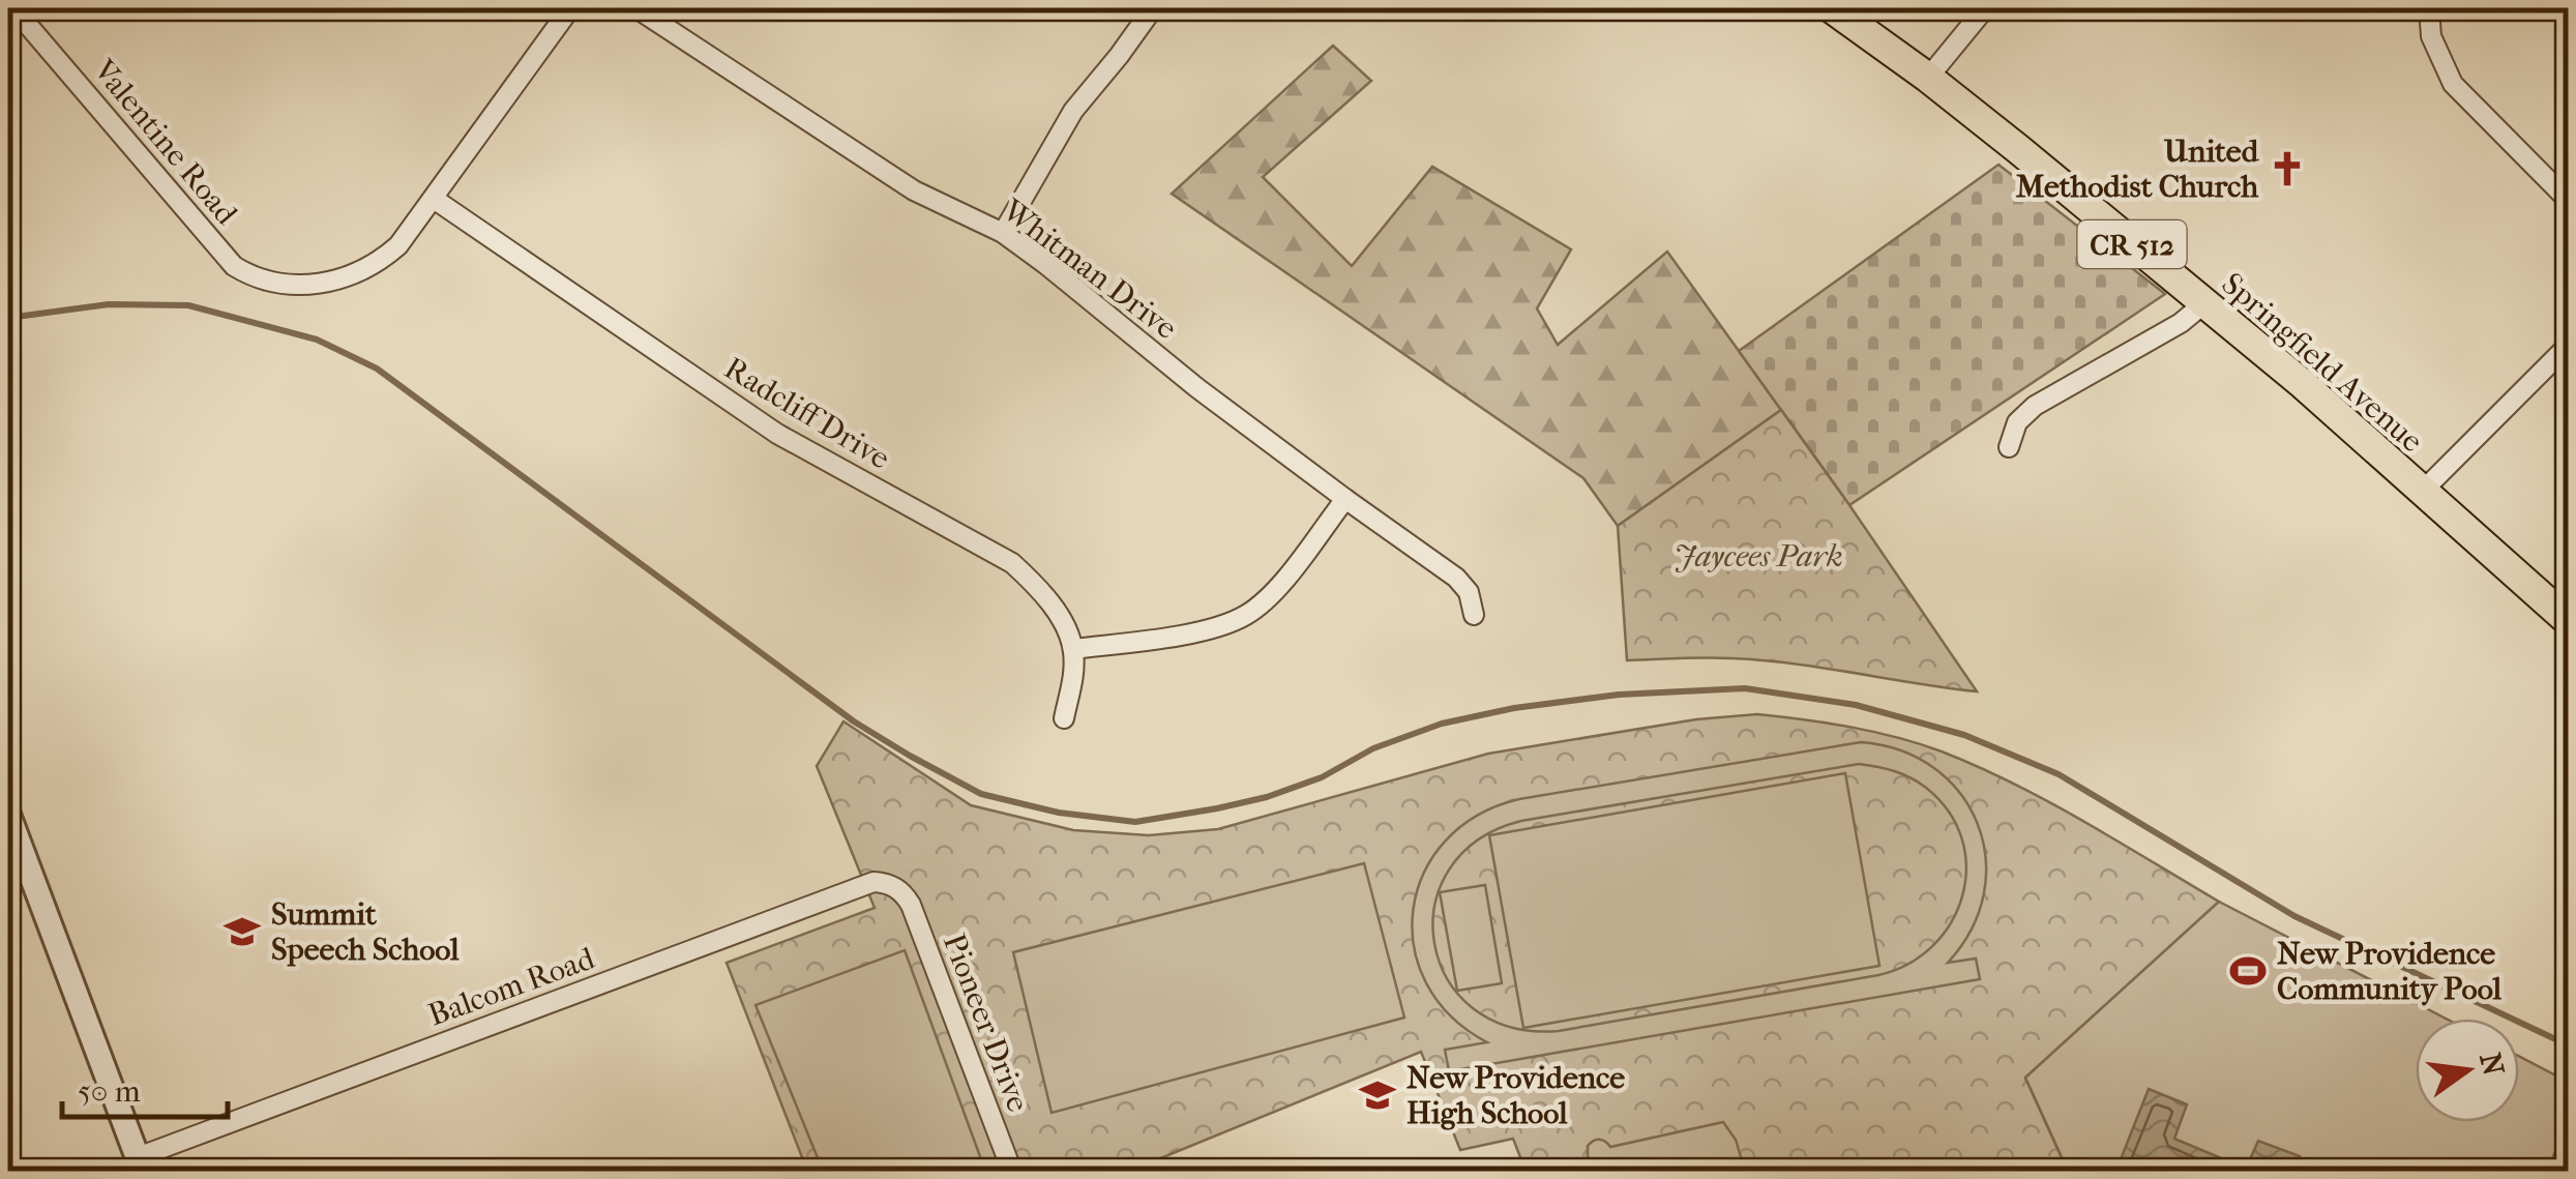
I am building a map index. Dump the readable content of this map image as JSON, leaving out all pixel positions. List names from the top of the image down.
{
  "streets": {
    "main road": ["CR 512", "Springfield Avenue"],
    "street": [
      "Valentine Road",
      "Whitman Drive",
      "Radcliff Drive",
      "Balcom Road",
      "Pioneer Drive"
    ]
  },
  "crossings": [
    ["Valentine Road", "Radcliff Drive"],
    ["Balcom Road", "Pioneer Drive"]
  ],
  "parks": ["Jaycees Park"],
  "places": {
    "church": ["United Methodist Church"],
    "school or university": ["Summit Speech School", "New Providence High School"],
    "sports": ["New Providence Community Pool"]
  },
  "scale_bar": "50 m",
  "north": "right"
}
